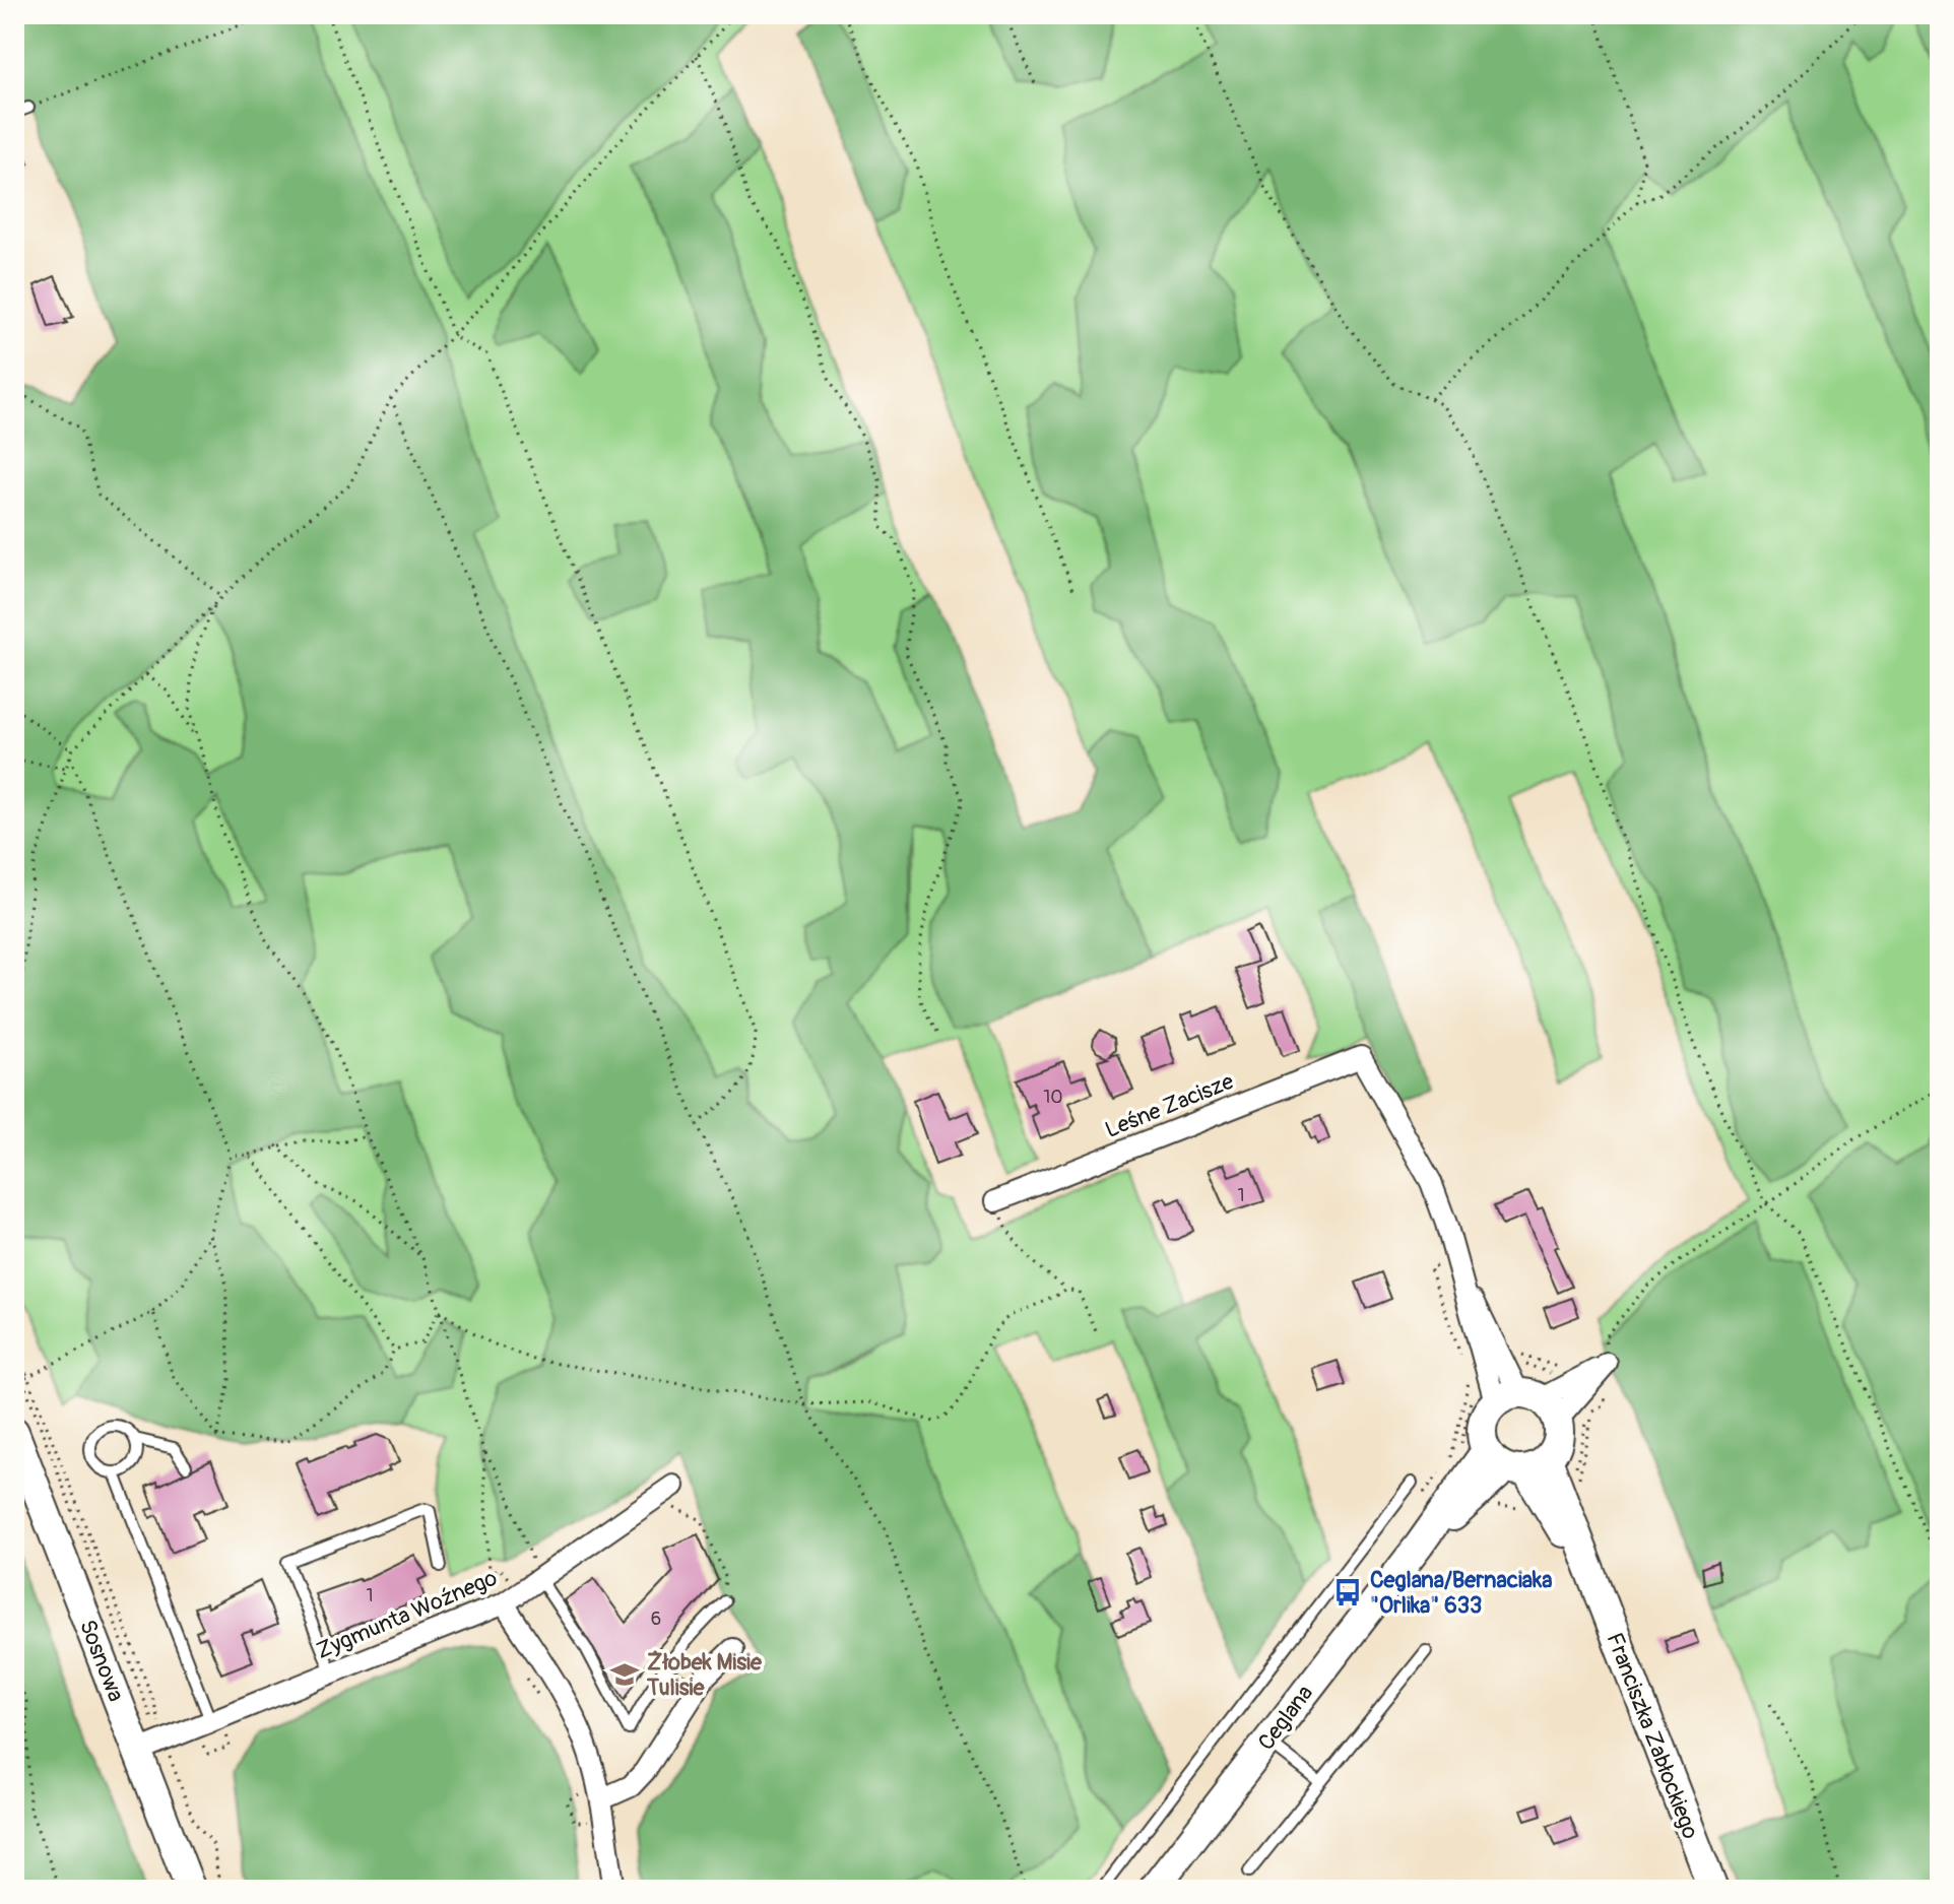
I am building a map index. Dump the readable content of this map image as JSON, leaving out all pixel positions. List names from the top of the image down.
{
  "streets": {
    "street": [
      "Leśne Zacisze",
      "Zygmunta Woźnego",
      "Sosnowa",
      "Ceglana",
      "Franciszka Zabłockiego"
    ]
  },
  "crossings": [
    ["Zygmunta Woźnego", "Sosnowa"],
    ["Ceglana", "Franciszka Zabłockiego"]
  ],
  "places": {
    "bus stop": ["Ceglana/Bernaciaka \"Orlika\" 633"],
    "school or university": ["Żłobek Misie Tulisie"]
  },
  "house_numbers": [
    "10",
    "1",
    "1",
    "6"
  ]
}
